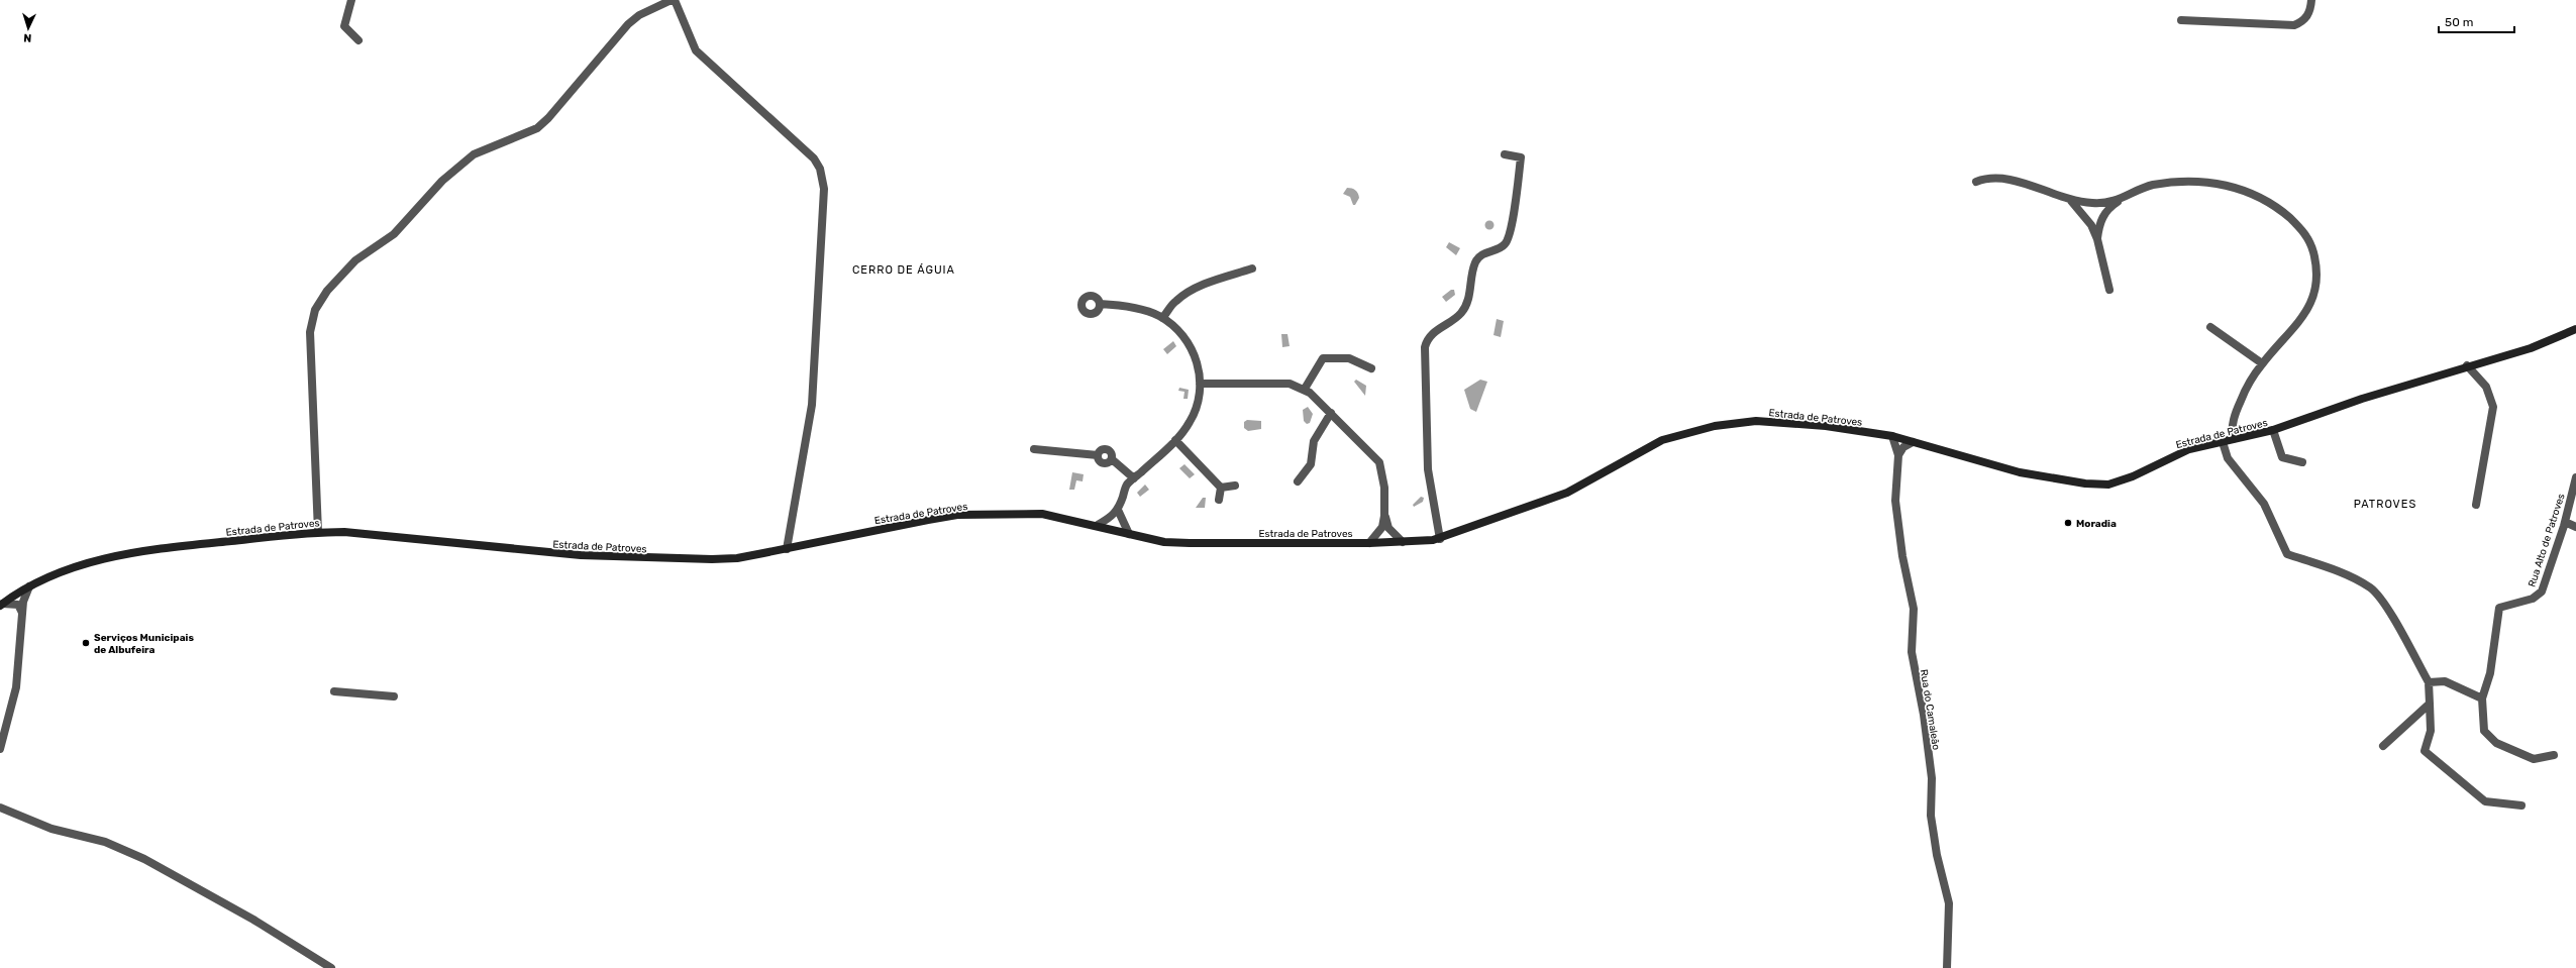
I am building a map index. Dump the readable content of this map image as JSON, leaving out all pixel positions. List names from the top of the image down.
{
  "streets": {
    "street": ["Estrada de Patroves", "Rua Alto de Patroves", "Rua do Camaleão"]
  },
  "districts": ["CERRO DE ÁGUIA", "PATROVES"],
  "places": ["Moradia", "Serviços Municipais de Albufeira"],
  "scale_bar": "50 m",
  "north": "bottom"
}
